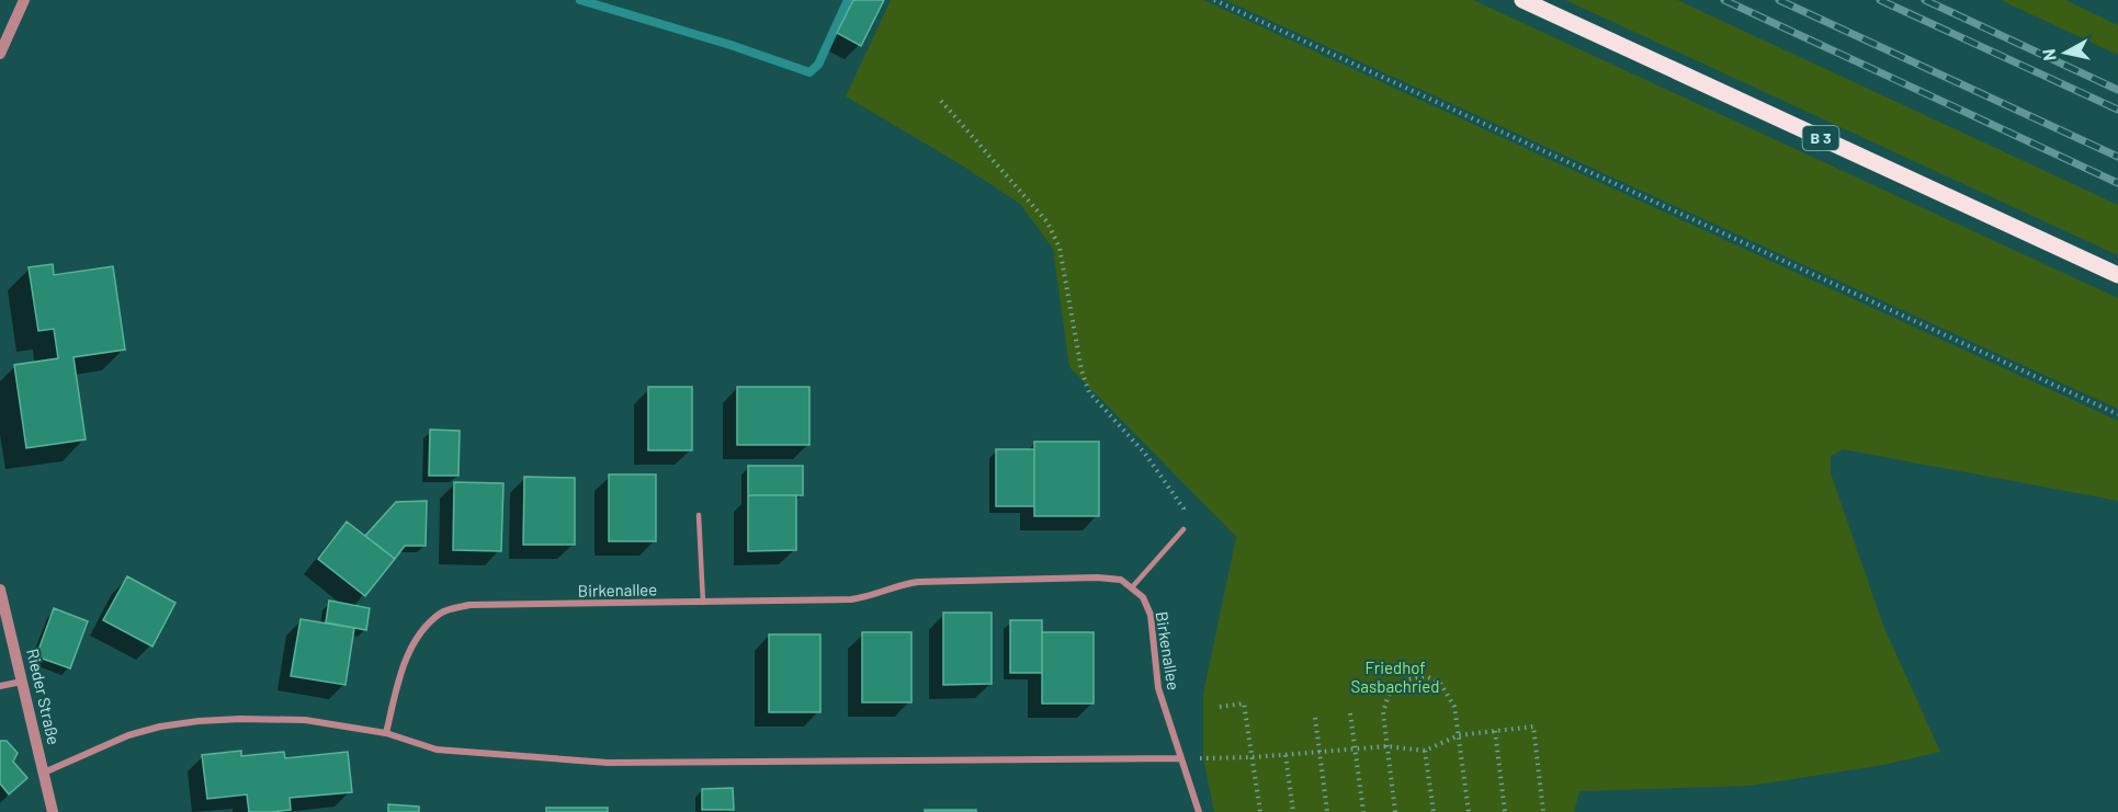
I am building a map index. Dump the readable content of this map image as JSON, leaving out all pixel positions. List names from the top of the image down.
{
  "streets": {
    "main road": ["B 3"],
    "street": ["Birkenallee", "Rieder Straße"]
  },
  "parks": ["Friedhof Sasbachried"],
  "north": "left"
}
